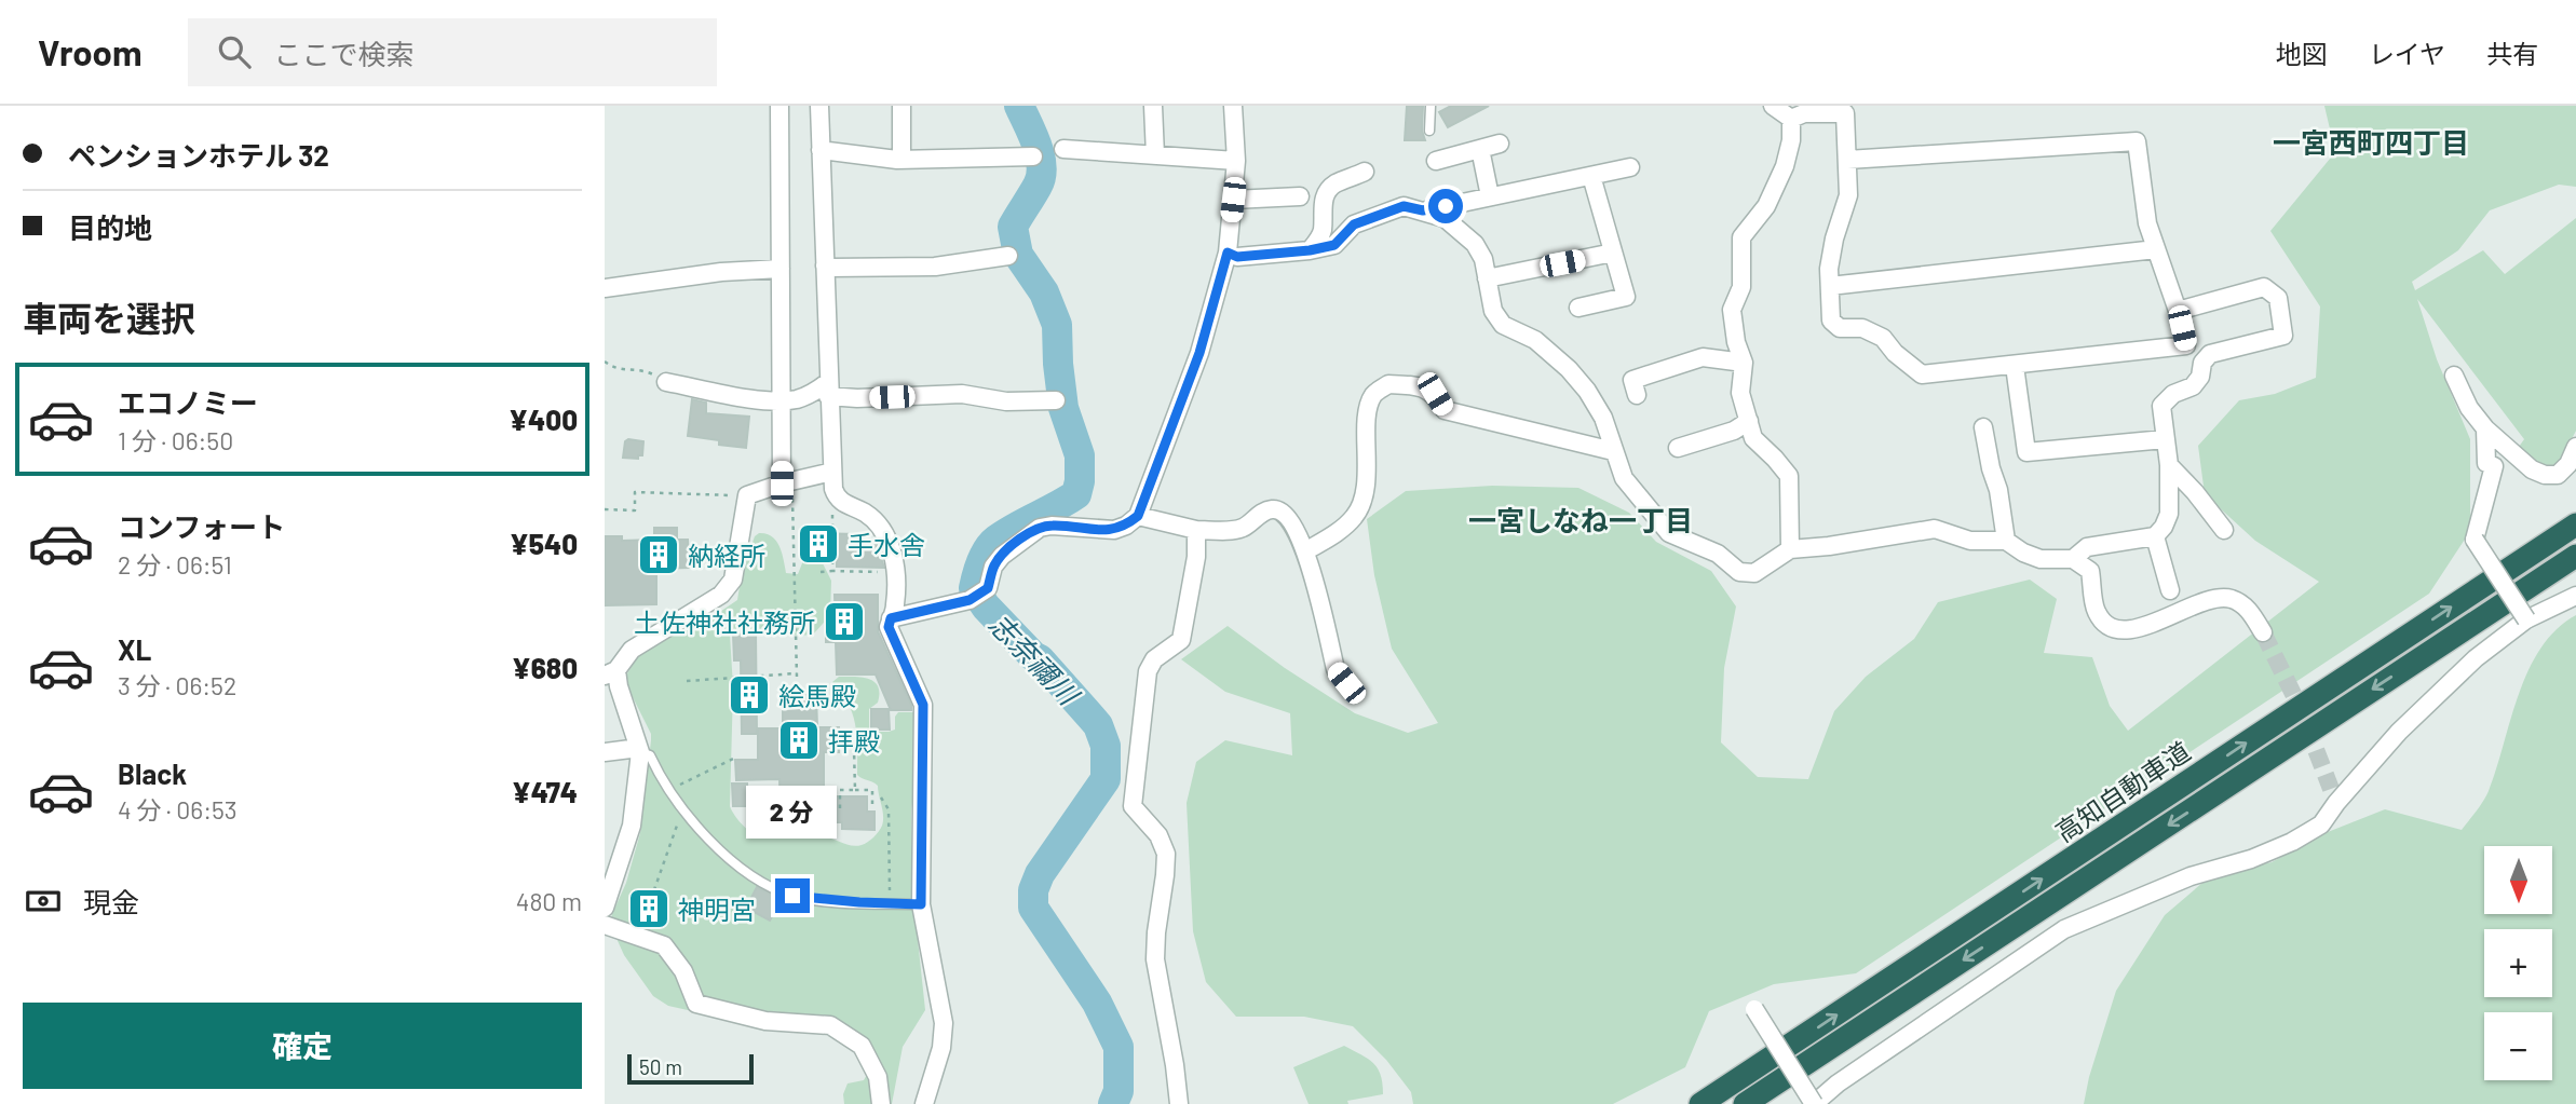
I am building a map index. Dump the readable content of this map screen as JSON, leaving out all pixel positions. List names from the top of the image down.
{
  "streets": {
    "highway": ["高知自動車道"]
  },
  "districts": ["一宮西町四丁目", "一宮しなね一丁目"],
  "water": ["志奈禰川"],
  "places": {
    "building": [
      "手水舎",
      "納経所",
      "土佐神社社務所",
      "絵馬殿",
      "拝殿",
      "神明宮"
    ]
  },
  "scale_bar": "50 m",
  "north": "bottom",
  "page": {
    "header": "Vroom",
    "search": "ここで検索",
    "nav": ["地図", "レイヤ", "共有"],
    "banner": ["ペンションホテル 32", "目的地"],
    "heading": "車両を選択",
    "list": [
      {
        "name": "エコノミー",
        "note": "1 分 · 06:50",
        "value": "¥400"
      },
      {
        "name": "コンフォート",
        "note": "2 分 · 06:51",
        "value": "¥540"
      },
      {
        "name": "XL",
        "note": "3 分 · 06:52",
        "value": "¥680"
      },
      {
        "name": "Black",
        "note": "4 分 · 06:53",
        "value": "¥474"
      }
    ],
    "bubble": "2 分",
    "map_buttons": ["+", "−"],
    "pay": ["現金", "480 m"],
    "buttons": "確定",
    "scale": "50 m"
  }
}
